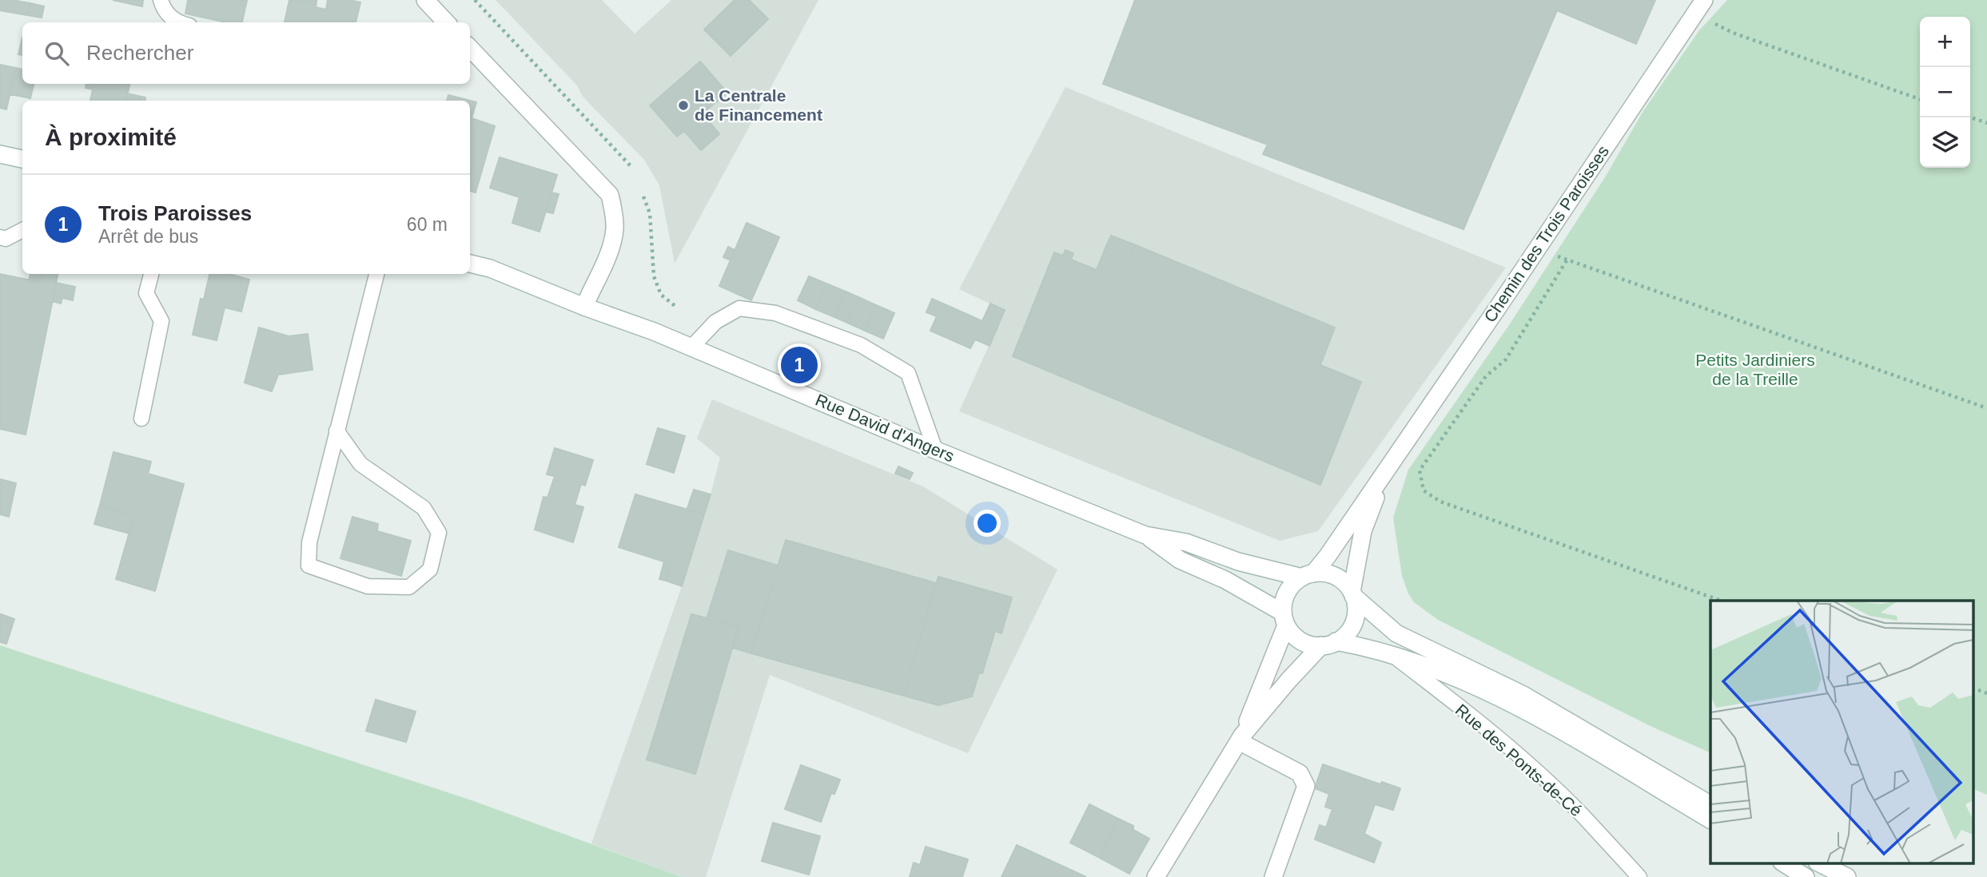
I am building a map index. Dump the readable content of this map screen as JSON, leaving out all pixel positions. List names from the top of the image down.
{
  "streets": {
    "main road": ["Chemin des Trois Paroisses", "Rue David d'Angers"],
    "lane": ["Rue des Ponts-de-Cé"]
  },
  "crossings": [
    ["Chemin des Trois Paroisses", "Rue David d'Angers"]
  ],
  "parks": ["Petits Jardiniers de la Treille"],
  "places": ["La Centrale de Financement"],
  "page": {
    "map_buttons": ["+", "−"],
    "search": "Rechercher",
    "heading": "À proximité",
    "list": [
      {
        "mark": "1",
        "name": "Trois Paroisses",
        "note": "Arrêt de bus",
        "value": "60 m"
      }
    ],
    "pins": "1"
  }
}
